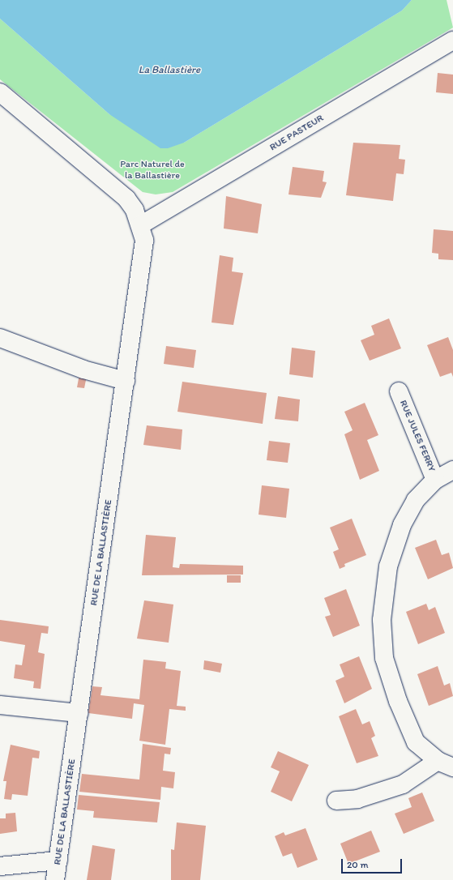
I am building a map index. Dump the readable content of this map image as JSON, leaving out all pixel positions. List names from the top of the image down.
{
  "streets": {
    "street": ["RUE PASTEUR", "RUE JULES FERRY", "RUE DE LA BALLASTIÈRE"]
  },
  "crossings": [
    ["RUE PASTEUR", "RUE DE LA BALLASTIÈRE"]
  ],
  "water": ["La Ballastière"],
  "parks": ["Parc Naturel de la Ballastière"],
  "scale_bar": "20 m"
}
